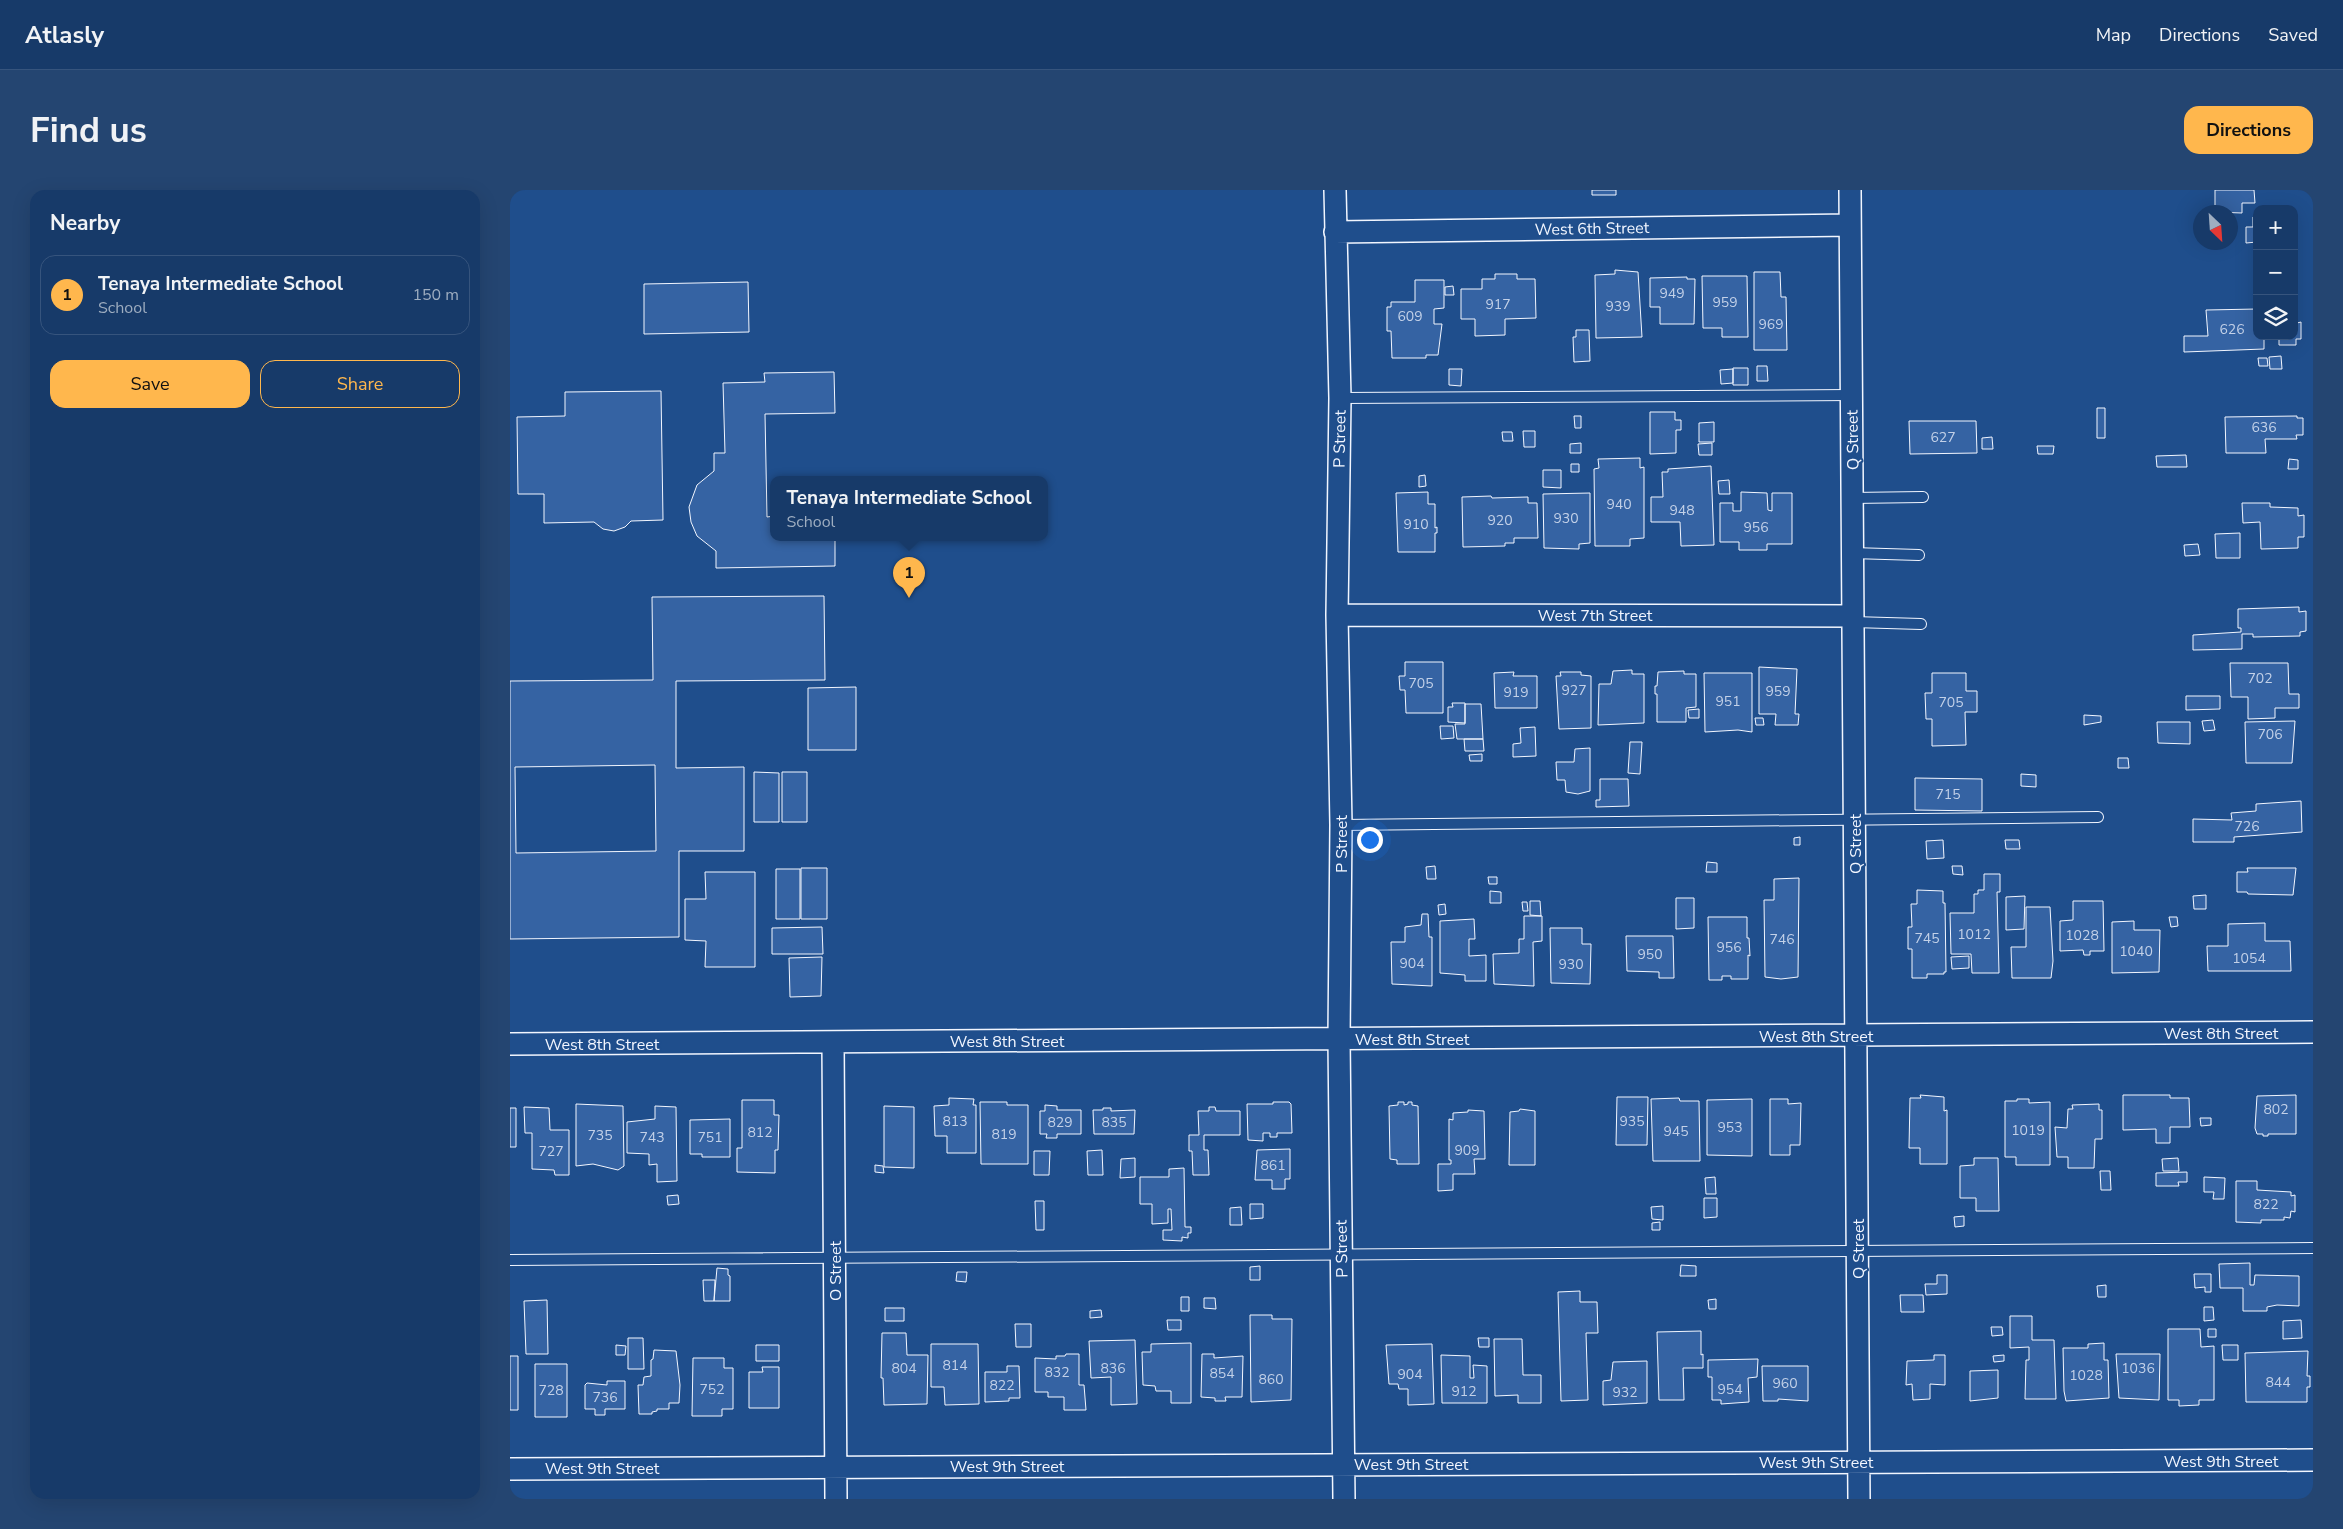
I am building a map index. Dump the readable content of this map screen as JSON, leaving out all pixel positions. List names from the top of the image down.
{
  "streets": {
    "street": [
      "West 6th Street",
      "P Street",
      "Q Street",
      "West 7th Street",
      "West 8th Street",
      "O Street",
      "West 9th Street"
    ]
  },
  "crossings": [
    ["West 6th Street", "P Street"],
    ["West 6th Street", "Q Street"],
    ["P Street", "West 7th Street"],
    ["P Street", "West 8th Street"],
    ["P Street", "West 9th Street"],
    ["Q Street", "West 7th Street"],
    ["Q Street", "West 8th Street"],
    ["Q Street", "West 9th Street"],
    ["West 8th Street", "O Street"],
    ["O Street", "West 9th Street"]
  ],
  "house_numbers": [
    "949",
    "959",
    "917",
    "939",
    "609",
    "969",
    "626",
    "636",
    "627",
    "940",
    "948",
    "930",
    "920",
    "910",
    "956",
    "702",
    "705",
    "927",
    "959",
    "919",
    "951",
    "705",
    "706",
    "715",
    "726",
    "1012",
    "1028",
    "745",
    "746",
    "956",
    "1040",
    "950",
    "1054",
    "904",
    "930",
    "802",
    "813",
    "935",
    "829",
    "835",
    "953",
    "1019",
    "945",
    "812",
    "819",
    "735",
    "743",
    "751",
    "909",
    "727",
    "861",
    "822",
    "814",
    "804",
    "836",
    "1036",
    "832",
    "854",
    "904",
    "1028",
    "860",
    "844",
    "960",
    "822",
    "752",
    "954",
    "728",
    "912",
    "932",
    "736"
  ],
  "north": "bottom right",
  "page": {
    "header": "Atlasly",
    "nav": ["Map", "Directions", "Saved"],
    "buttons": [
      "Directions",
      ["Save", "Share"]
    ],
    "title": "Find us",
    "heading": "Nearby",
    "map_buttons": ["+", "−"],
    "list": [
      {
        "mark": "1",
        "name": "Tenaya Intermediate School",
        "note": "School",
        "value": "150 m"
      }
    ],
    "popup": ["Tenaya Intermediate School", "School"],
    "pins": "1"
  }
}
